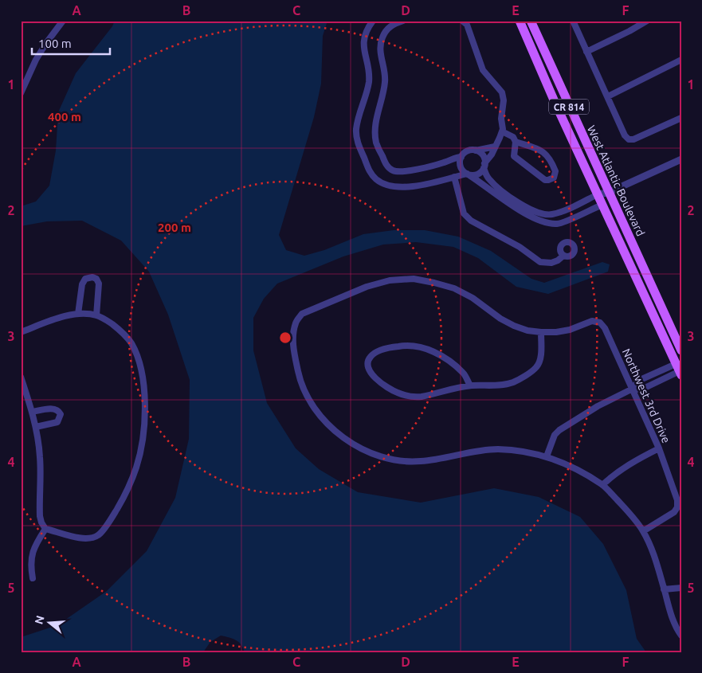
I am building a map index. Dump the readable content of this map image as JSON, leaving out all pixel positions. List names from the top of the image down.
{
  "streets": {
    "main road": ["CR 814", "West Atlantic Boulevard"],
    "street": ["Northwest 3rd Drive"]
  },
  "scale_bar": "100 m",
  "north": "left",
  "grid": {
    "columns": [
      "A",
      "B",
      "C",
      "D",
      "E",
      "F"
    ],
    "rows": [
      "1",
      "2",
      "3",
      "4",
      "5"
    ]
  },
  "rings": ["400 m", "200 m"]
}
